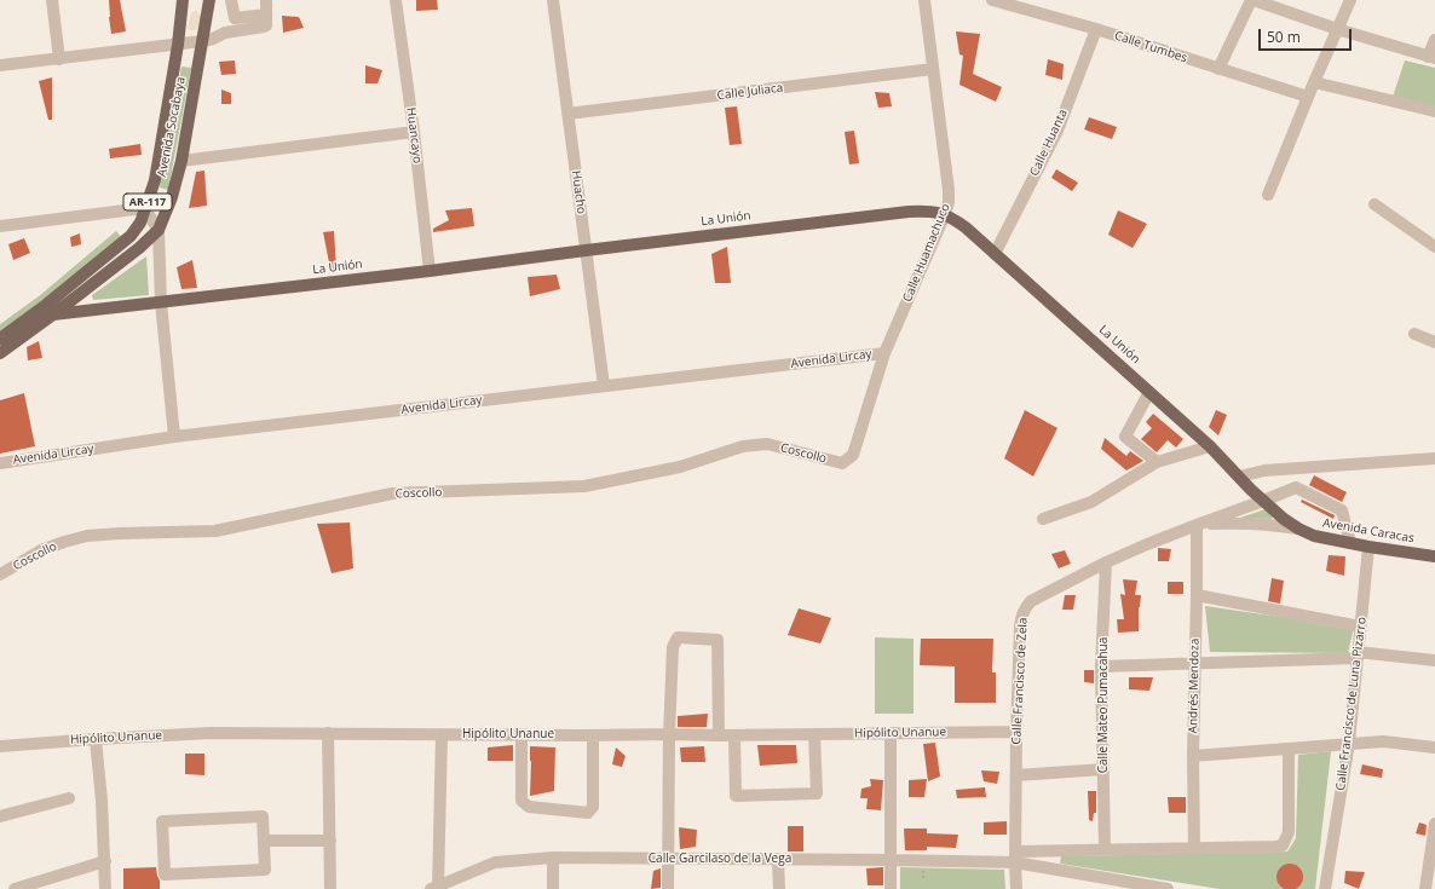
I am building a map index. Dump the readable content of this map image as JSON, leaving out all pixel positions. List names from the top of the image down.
{
  "streets": {
    "main road": [
      "Avenida Socabaya",
      "AR-117",
      "La Unión",
      "Avenida Caracas"
    ],
    "street": [
      "Calle Tumbes",
      "Calle Juliaca",
      "Huancayo",
      "Calle Huanta",
      "Huacho",
      "Calle Huamachuco",
      "Avenida Lircay",
      "Coscollo",
      "Calle Francisco de Zela",
      "Andrés Mendoza",
      "Calle Francisco de Luna Pizarro",
      "Calle Mateo Pumacahua",
      "Hipólito Unanue",
      "Calle Garcilaso de la Vega"
    ]
  },
  "crossings": [
    ["Calle Tumbes", "Calle Huanta"],
    ["Calle Juliaca", "Huacho"],
    ["Calle Juliaca", "Calle Huamachuco"],
    ["Avenida Socabaya", "La Unión"],
    ["Huancayo", "La Unión"],
    ["Calle Huanta", "La Unión"],
    ["Huacho", "La Unión"],
    ["Huacho", "Avenida Lircay"],
    ["La Unión", "Calle Huamachuco"],
    ["La Unión", "Avenida Caracas"],
    ["La Unión", "Calle Francisco de Zela"],
    ["Calle Huamachuco", "Avenida Lircay"],
    ["Calle Huamachuco", "Coscollo"],
    ["Avenida Caracas", "Calle Francisco de Zela"],
    ["Avenida Caracas", "Calle Francisco de Luna Pizarro"],
    ["Calle Francisco de Zela", "Andrés Mendoza"],
    ["Calle Francisco de Zela", "Calle Mateo Pumacahua"],
    ["Calle Francisco de Zela", "Hipólito Unanue"],
    ["Calle Francisco de Zela", "Calle Garcilaso de la Vega"]
  ],
  "scale_bar": "50 m"
}
